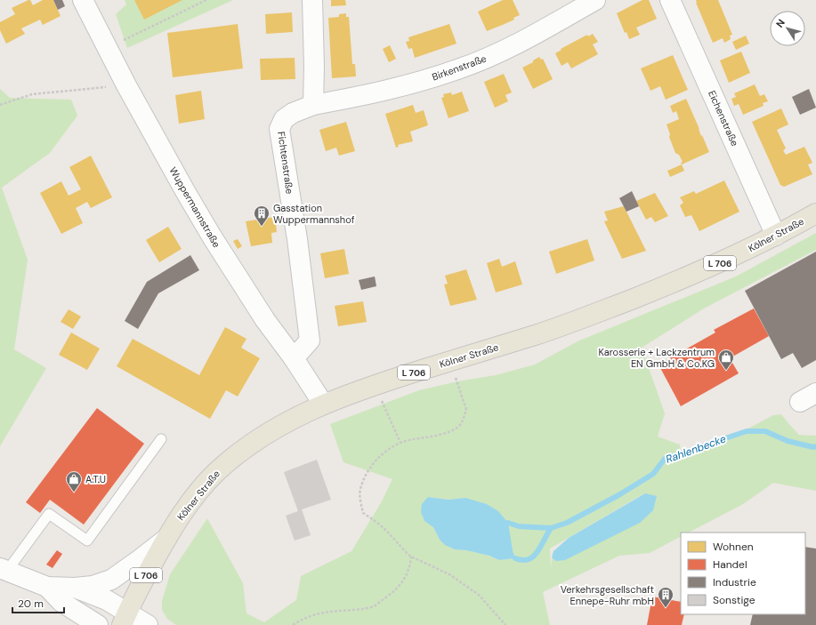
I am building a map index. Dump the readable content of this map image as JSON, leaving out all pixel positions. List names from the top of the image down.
{
  "streets": {
    "main road": ["Kölner Straße", "L 706"],
    "street": [
      "Birkenstraße",
      "Eichenstraße",
      "Fichtenstraße",
      "Wuppermannstraße"
    ]
  },
  "crossings": [
    ["Birkenstraße", "Fichtenstraße"],
    ["Eichenstraße", "Kölner Straße"],
    ["Fichtenstraße", "Wuppermannstraße"],
    ["Wuppermannstraße", "Kölner Straße"]
  ],
  "water": ["Rahlenbecke"],
  "places": {
    "building": ["Gasstation Wuppermannshof", "Verkehrsgesellschaft Ennepe-Ruhr mbH"],
    "shop": ["Karosserie + Lackzentrum EN GmbH & Co.KG", "A.T.U"]
  },
  "legend": [
    "Wohnen",
    "Handel",
    "Industrie",
    "Sonstige"
  ],
  "scale_bar": "20 m",
  "north": "top left"
}
